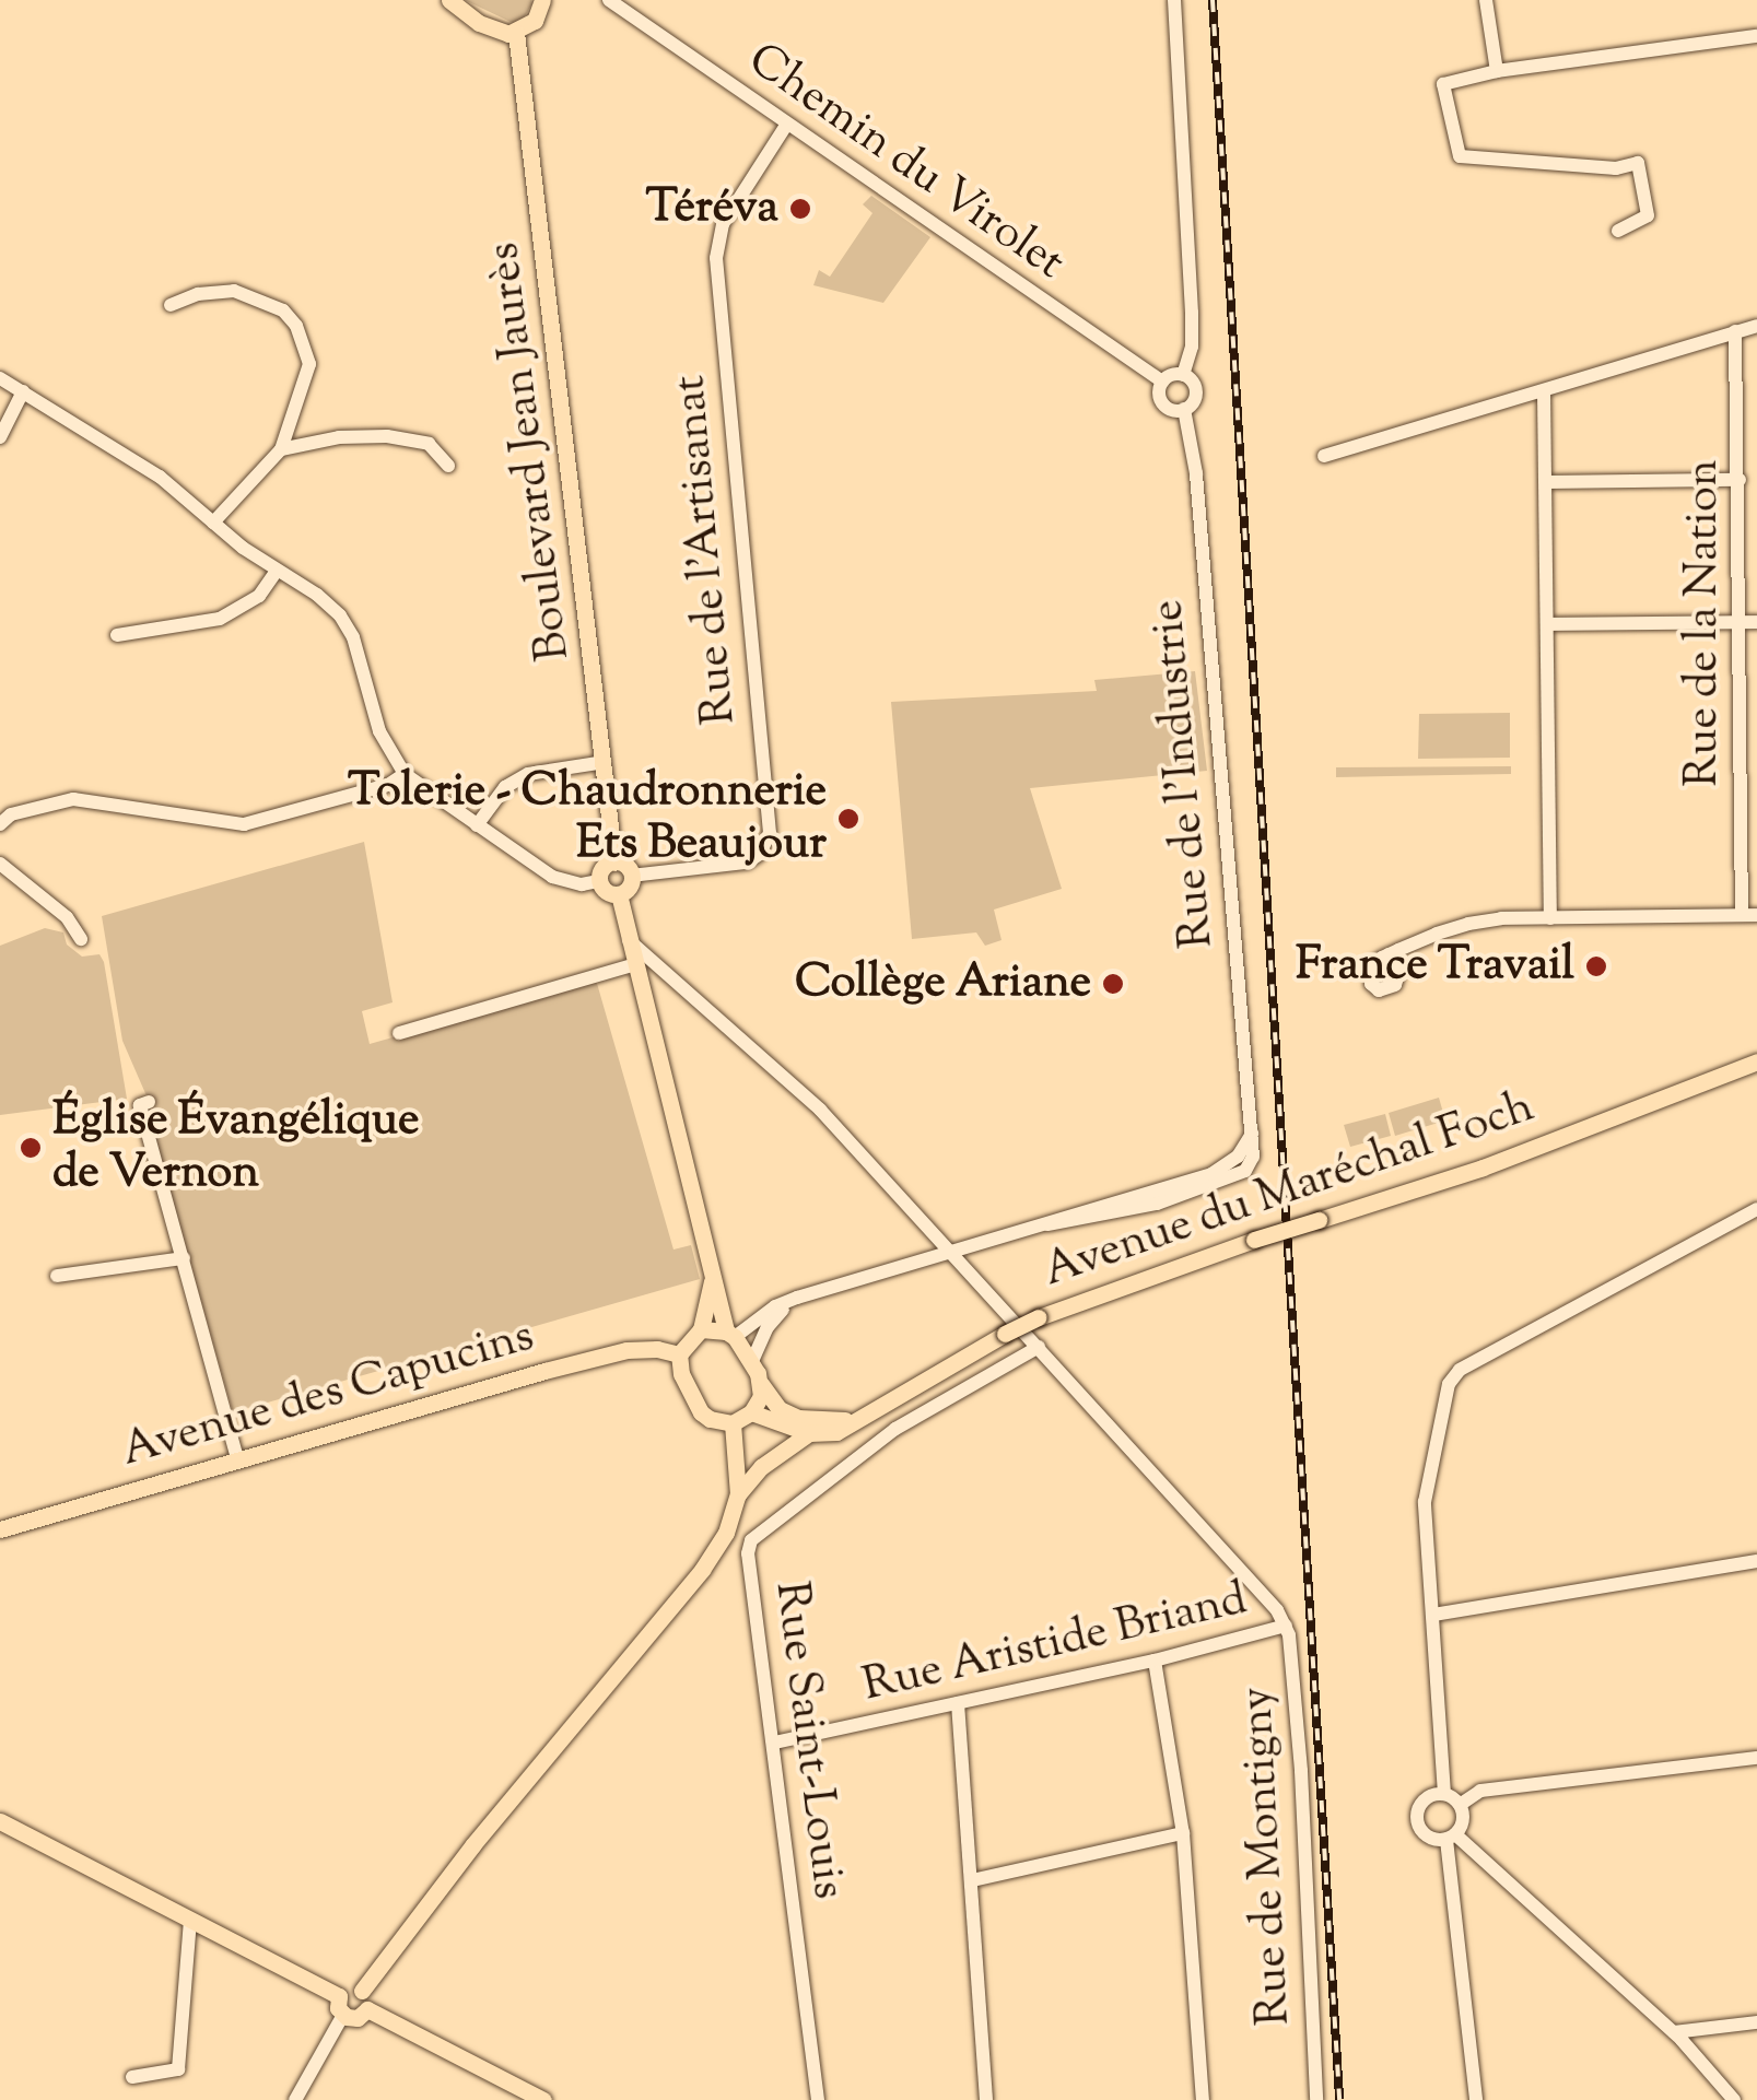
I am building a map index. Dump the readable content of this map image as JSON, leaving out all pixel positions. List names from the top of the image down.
{
  "streets": {
    "main road": ["Boulevard Jean Jaurès", "Avenue du Maréchal Foch", "Avenue des Capucins"],
    "street": [
      "Chemin du Virolet",
      "Rue de l'Artisanat",
      "Rue de la Nation",
      "Rue de l'Industrie",
      "Rue Aristide Briand",
      "Rue Saint-Louis",
      "Rue de Montigny"
    ]
  },
  "crossings": [
    ["Chemin du Virolet", "Rue de l'Artisanat"],
    ["Chemin du Virolet", "Rue de l'Industrie"],
    ["Boulevard Jean Jaurès", "Rue de l'Artisanat"],
    ["Rue Aristide Briand", "Rue Saint-Louis"],
    ["Rue Aristide Briand", "Rue de Montigny"],
    ["Rue Saint-Louis", "Rue de Montigny"]
  ],
  "places": [
    "Téréva",
    "Tolerie - Chaudronnerie Ets Beaujour",
    "France Travail",
    "Collège Ariane",
    "Église Évangélique de Vernon"
  ]
}
